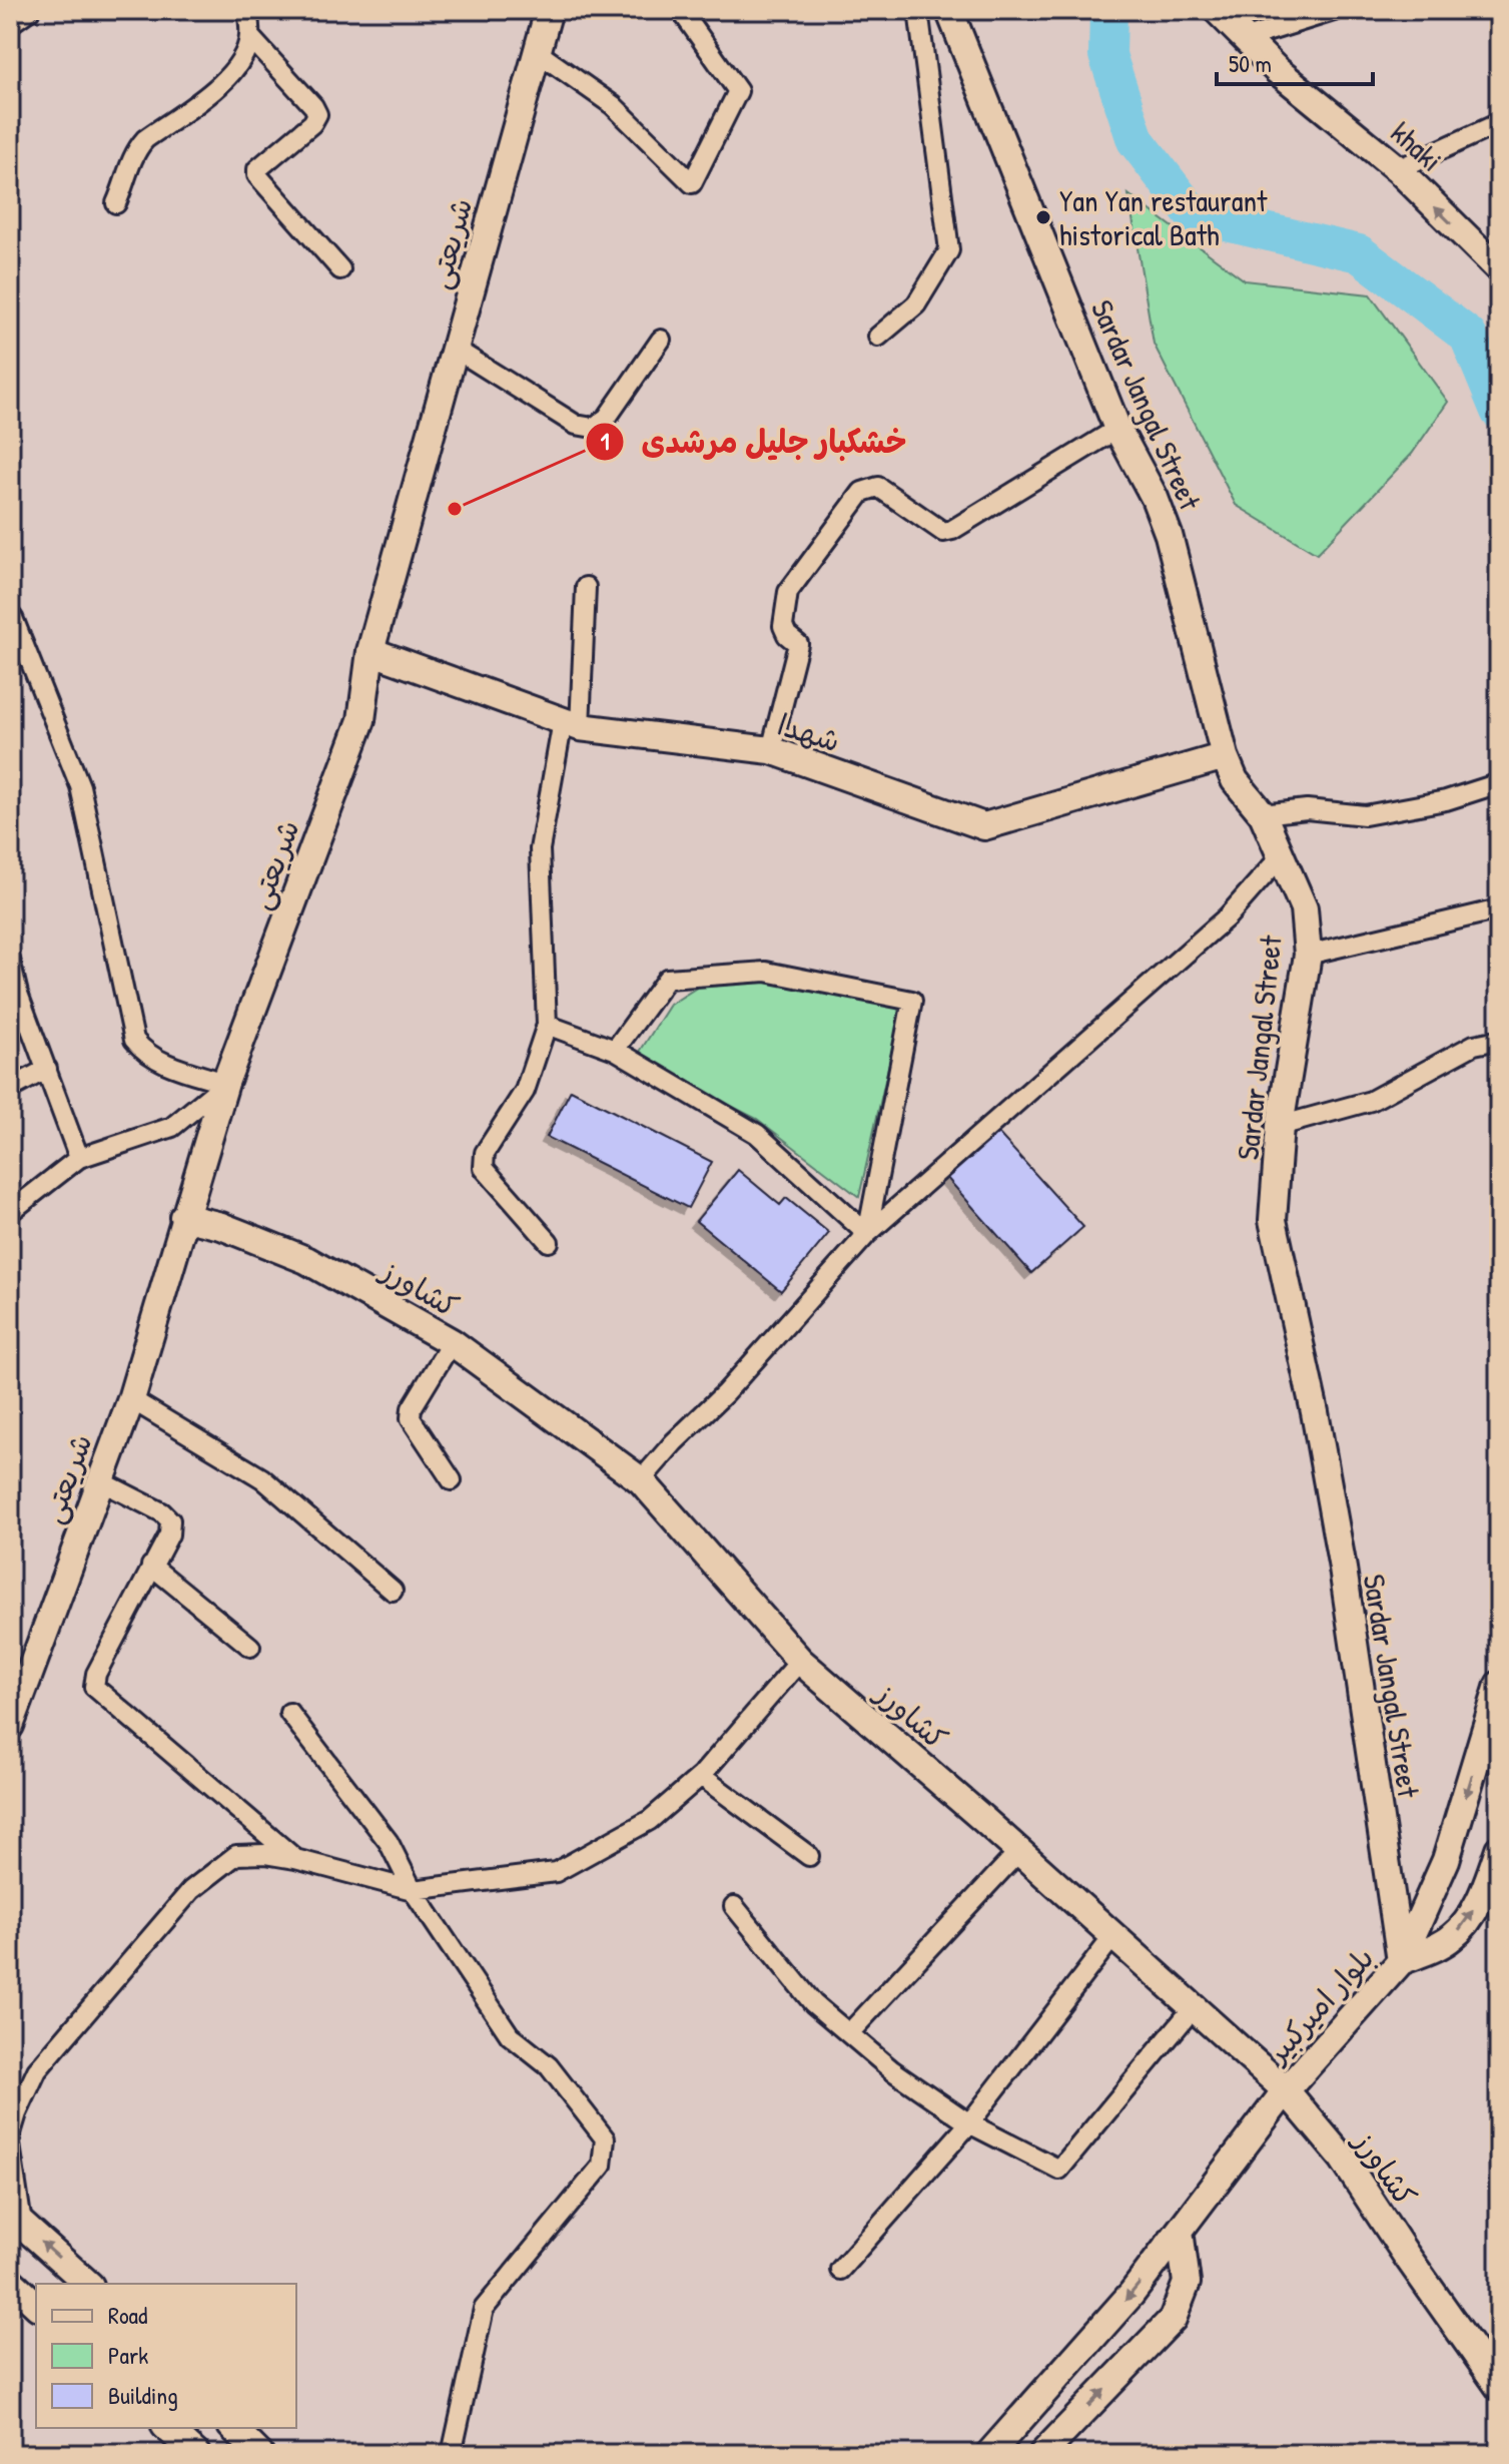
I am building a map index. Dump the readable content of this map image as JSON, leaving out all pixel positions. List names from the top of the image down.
{
  "streets": {
    "main road": [
      "khaki",
      "شریعتی",
      "Sardar Jangal Street",
      "شهدا",
      "کشاورز",
      "بلوار امیرکبیر"
    ]
  },
  "crossings": [
    ["شریعتی", "شهدا"],
    ["شریعتی", "کشاورز"],
    ["Sardar Jangal Street", "شهدا"],
    ["Sardar Jangal Street", "بلوار امیرکبیر"],
    ["کشاورز", "بلوار امیرکبیر"]
  ],
  "one_way": ["khaki"],
  "places": ["Yan Yan restaurant historical Bath", "خشکبار جلیل مرشدی"],
  "legend": ["Road", "Park", "Building"],
  "scale_bar": "50 m"
}
